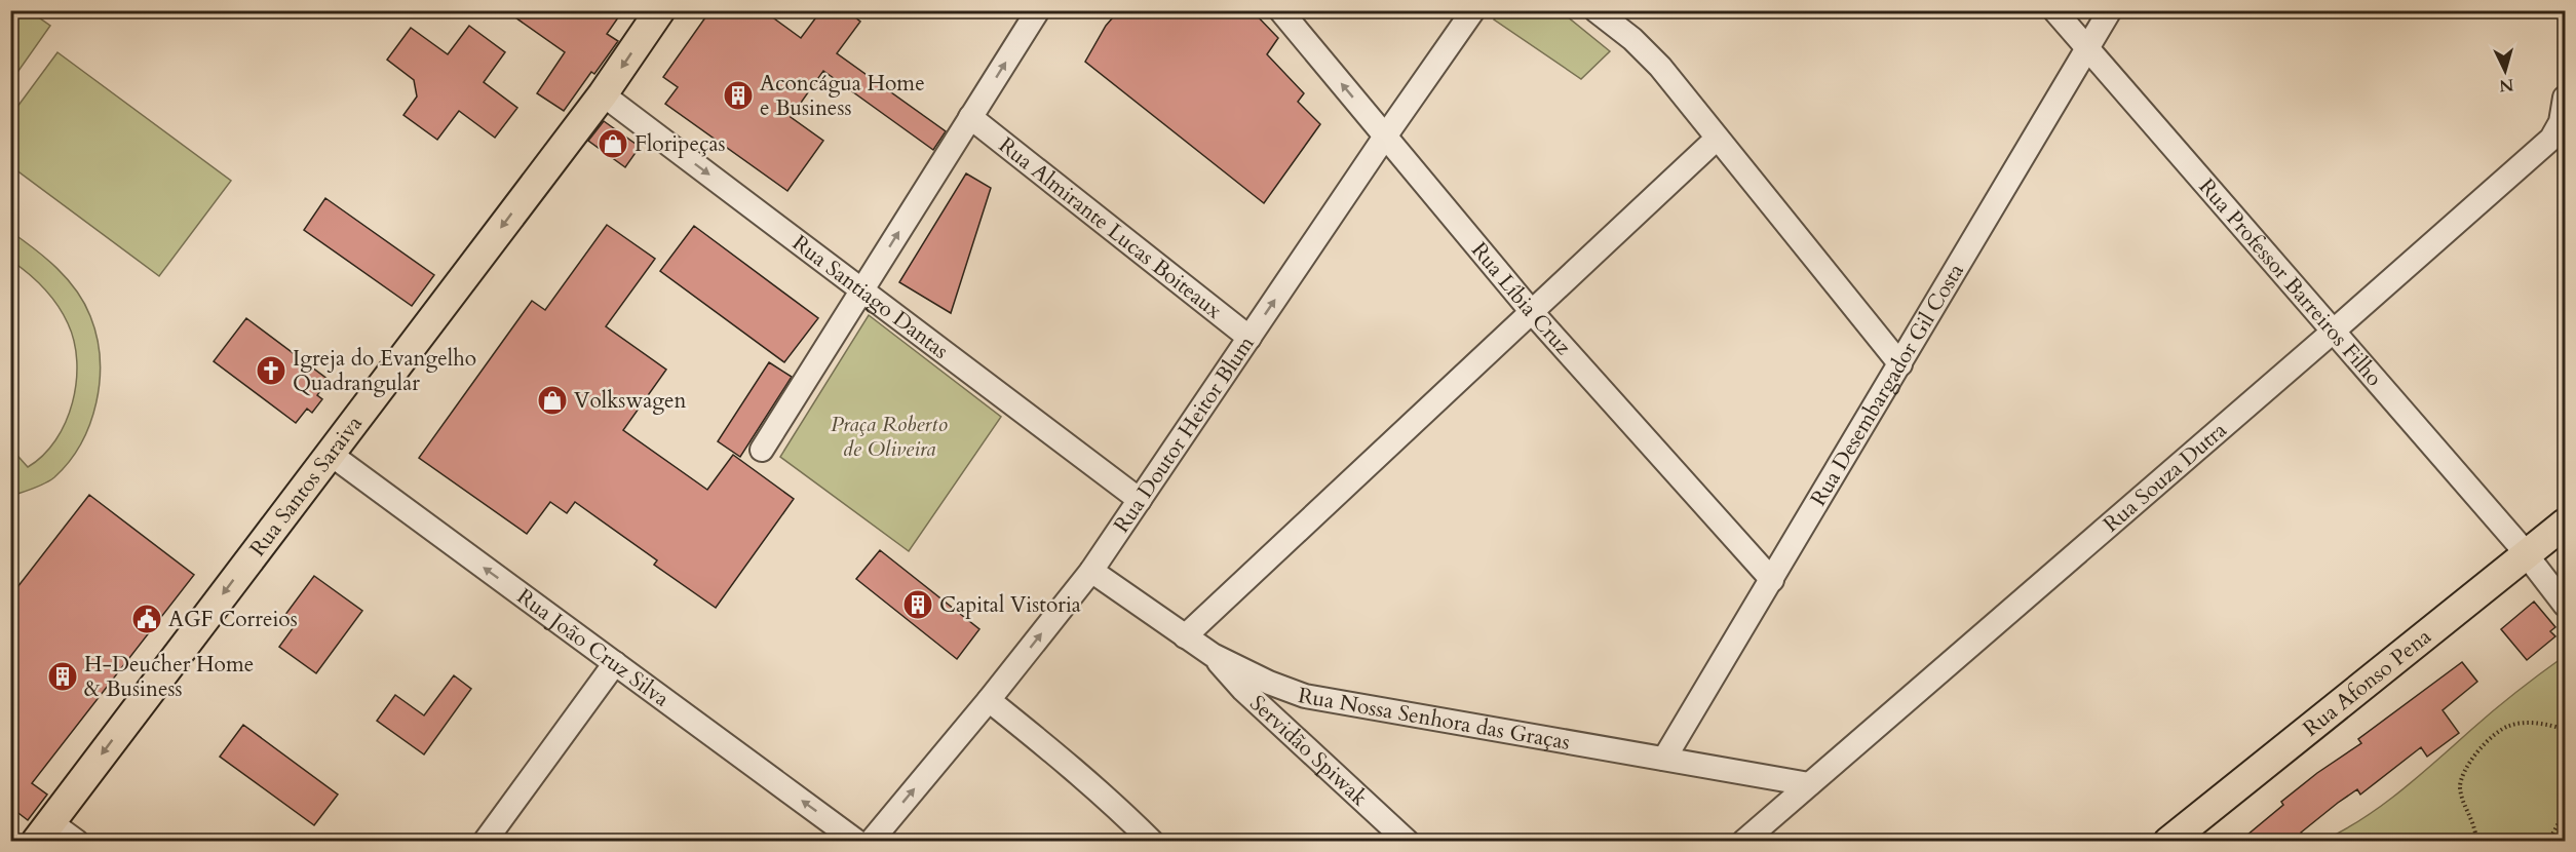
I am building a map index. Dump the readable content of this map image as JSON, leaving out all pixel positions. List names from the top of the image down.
{
  "streets": {
    "main road": ["Rua Santos Saraiva", "Rua Afonso Pena"],
    "street": [
      "Rua Almirante Lucas Boiteaux",
      "Rua Professor Barreiros Filho",
      "Rua Santiago Dantas",
      "Rua Líbia Cruz",
      "Rua Desembargador Gil Costa",
      "Rua Doutor Heitor Blum",
      "Rua Souza Dutra",
      "Rua João Cruz Silva",
      "Rua Nossa Senhora das Graças",
      "Servidão Spiwak"
    ]
  },
  "crossings": [
    ["Rua Almirante Lucas Boiteaux", "Rua Doutor Heitor Blum"],
    ["Rua Professor Barreiros Filho", "Rua Desembargador Gil Costa"],
    ["Rua Professor Barreiros Filho", "Rua Souza Dutra"],
    ["Rua Professor Barreiros Filho", "Rua Afonso Pena"],
    ["Rua Santiago Dantas", "Rua Doutor Heitor Blum"],
    ["Rua Santiago Dantas", "Rua Santos Saraiva"],
    ["Rua Líbia Cruz", "Rua Desembargador Gil Costa"],
    ["Rua Líbia Cruz", "Rua Doutor Heitor Blum"],
    ["Rua Desembargador Gil Costa", "Rua Nossa Senhora das Graças"],
    ["Rua Doutor Heitor Blum", "Rua Nossa Senhora das Graças"],
    ["Rua Souza Dutra", "Rua Nossa Senhora das Graças"],
    ["Rua Santos Saraiva", "Rua João Cruz Silva"],
    ["Rua Nossa Senhora das Graças", "Servidão Spiwak"]
  ],
  "one_way": [
    "Rua Santiago Dantas",
    "Rua Doutor Heitor Blum",
    "Rua Santos Saraiva",
    "Rua João Cruz Silva"
  ],
  "parks": ["Praça Roberto de Oliveira"],
  "places": {
    "building": ["Aconcágua Home e Business", "Capital Vistoria", "H-Deucher Home & Business"],
    "shop": ["Floripeças", "Volkswagen"],
    "church": ["Igreja do Evangelho Quadrangular"],
    "public building": ["AGF Correios"]
  },
  "north": "bottom"
}
